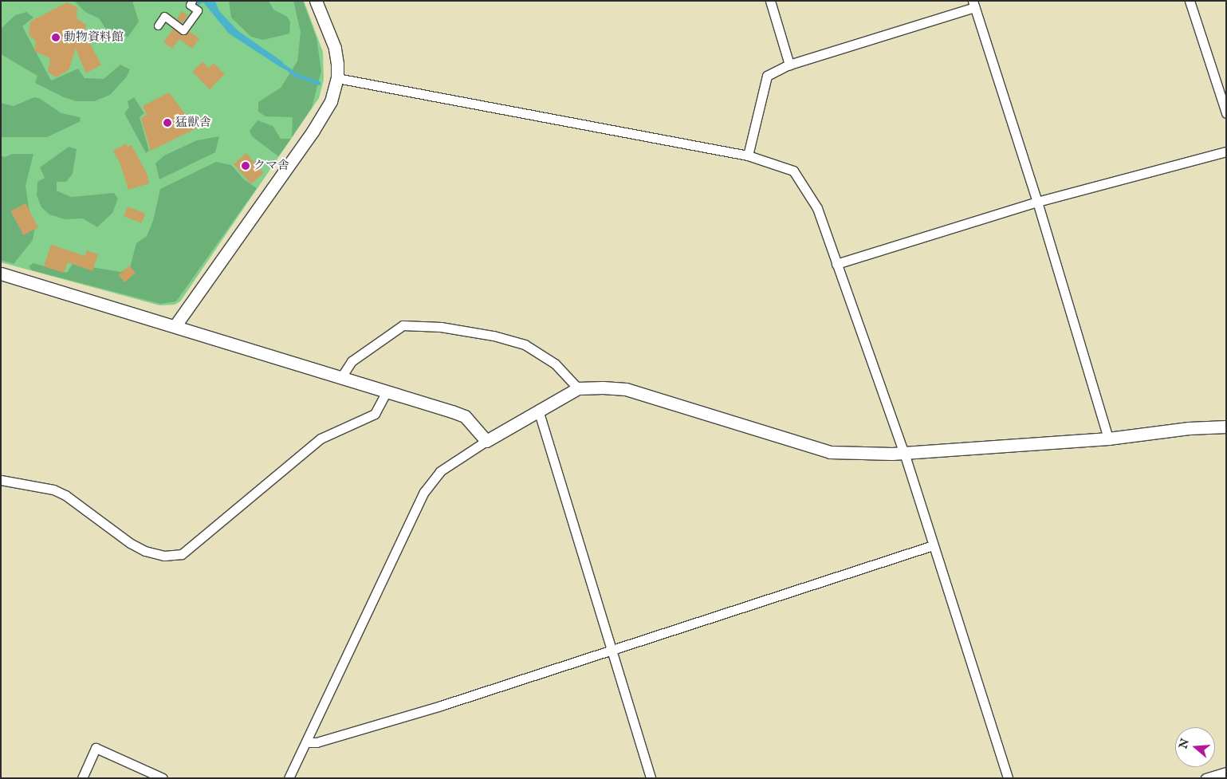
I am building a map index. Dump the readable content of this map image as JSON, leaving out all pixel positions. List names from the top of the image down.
{
  "places": ["動物資料館", "猛獣舎", "クマ舎"],
  "north": "left"
}
